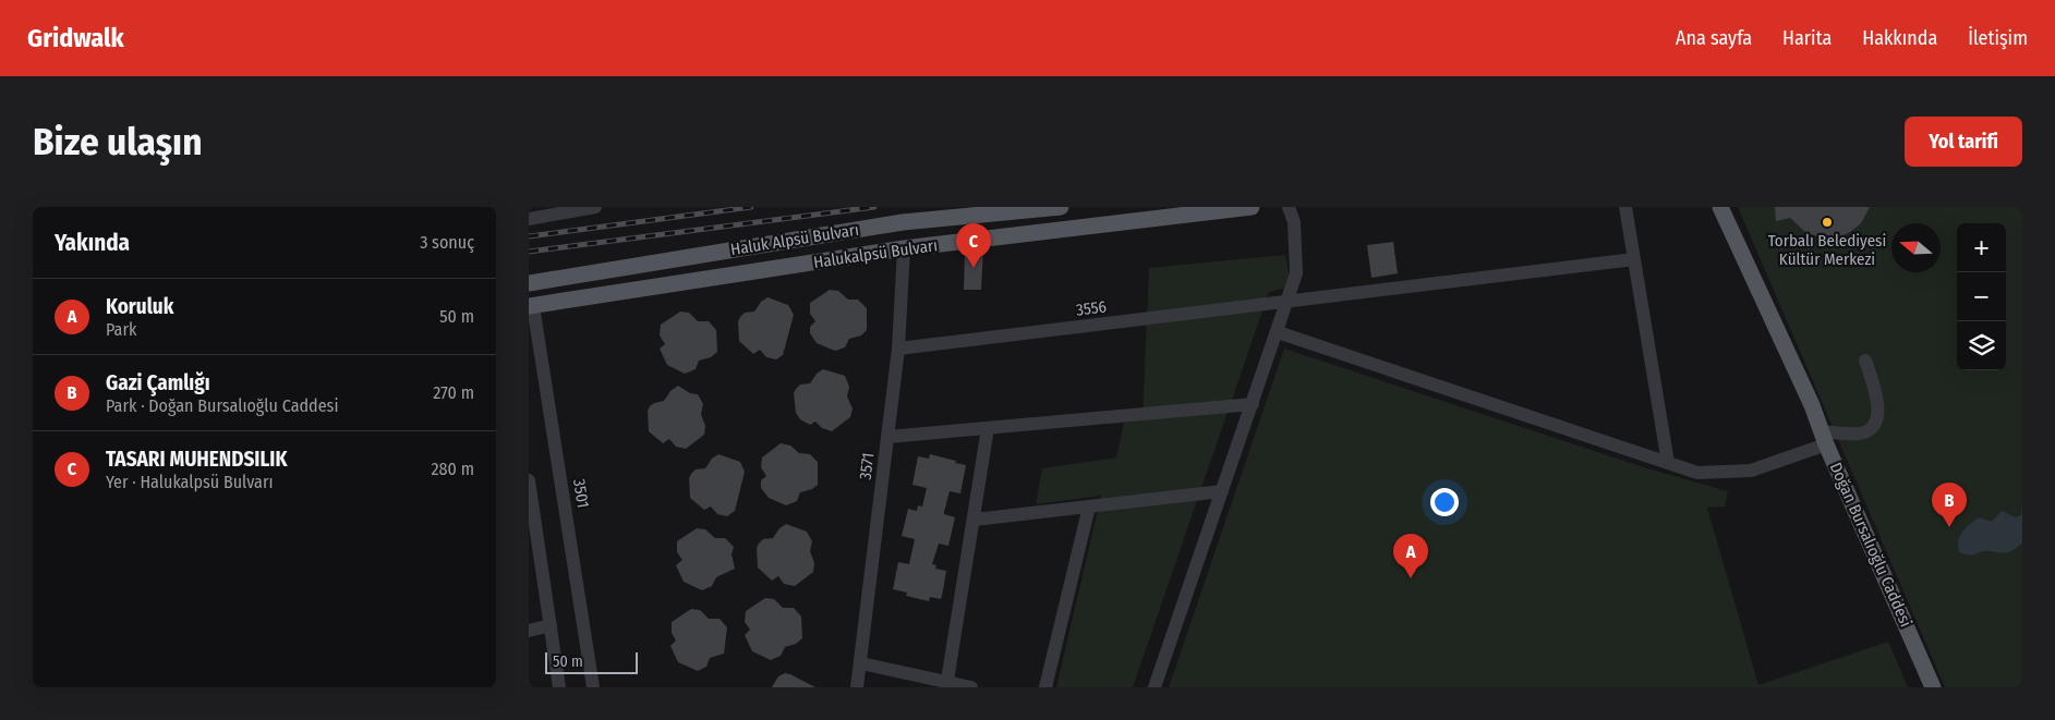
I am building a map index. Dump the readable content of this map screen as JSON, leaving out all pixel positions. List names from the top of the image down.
{
  "streets": {
    "main road": ["Haluk Alpsü Bulvarı", "Halukalpsü Bulvarı", "Doğan Bursalıoğlu Caddesi"],
    "street": ["3556", "3571", "3501"]
  },
  "crossings": [
    ["Halukalpsü Bulvarı", "3571"],
    ["Halukalpsü Bulvarı", "3501"],
    ["3556", "3571"]
  ],
  "places": ["Torbalı Belediyesi Kültür Merkezi"],
  "scale_bar": "50 m",
  "north": "left",
  "page": {
    "header": "Gridwalk",
    "nav": [
      "Ana sayfa",
      "Harita",
      "Hakkında",
      "İletişim"
    ],
    "buttons": "Yol tarifi",
    "title": "Bize ulaşın",
    "heading": ["Yakında", "3 sonuç"],
    "map_buttons": ["+", "−"],
    "pins": ["C", "B", "A"],
    "list": [
      {
        "mark": "A",
        "name": "Koruluk",
        "note": "Park",
        "value": "50 m"
      },
      {
        "mark": "B",
        "name": "Gazi Çamlığı",
        "note": "Park · Doğan Bursalıoğlu Caddesi",
        "value": "270 m"
      },
      {
        "mark": "C",
        "name": "TASARI MUHENDSILIK",
        "note": "Yer · Halukalpsü Bulvarı",
        "value": "280 m"
      }
    ],
    "scale": "50 m"
  }
}
